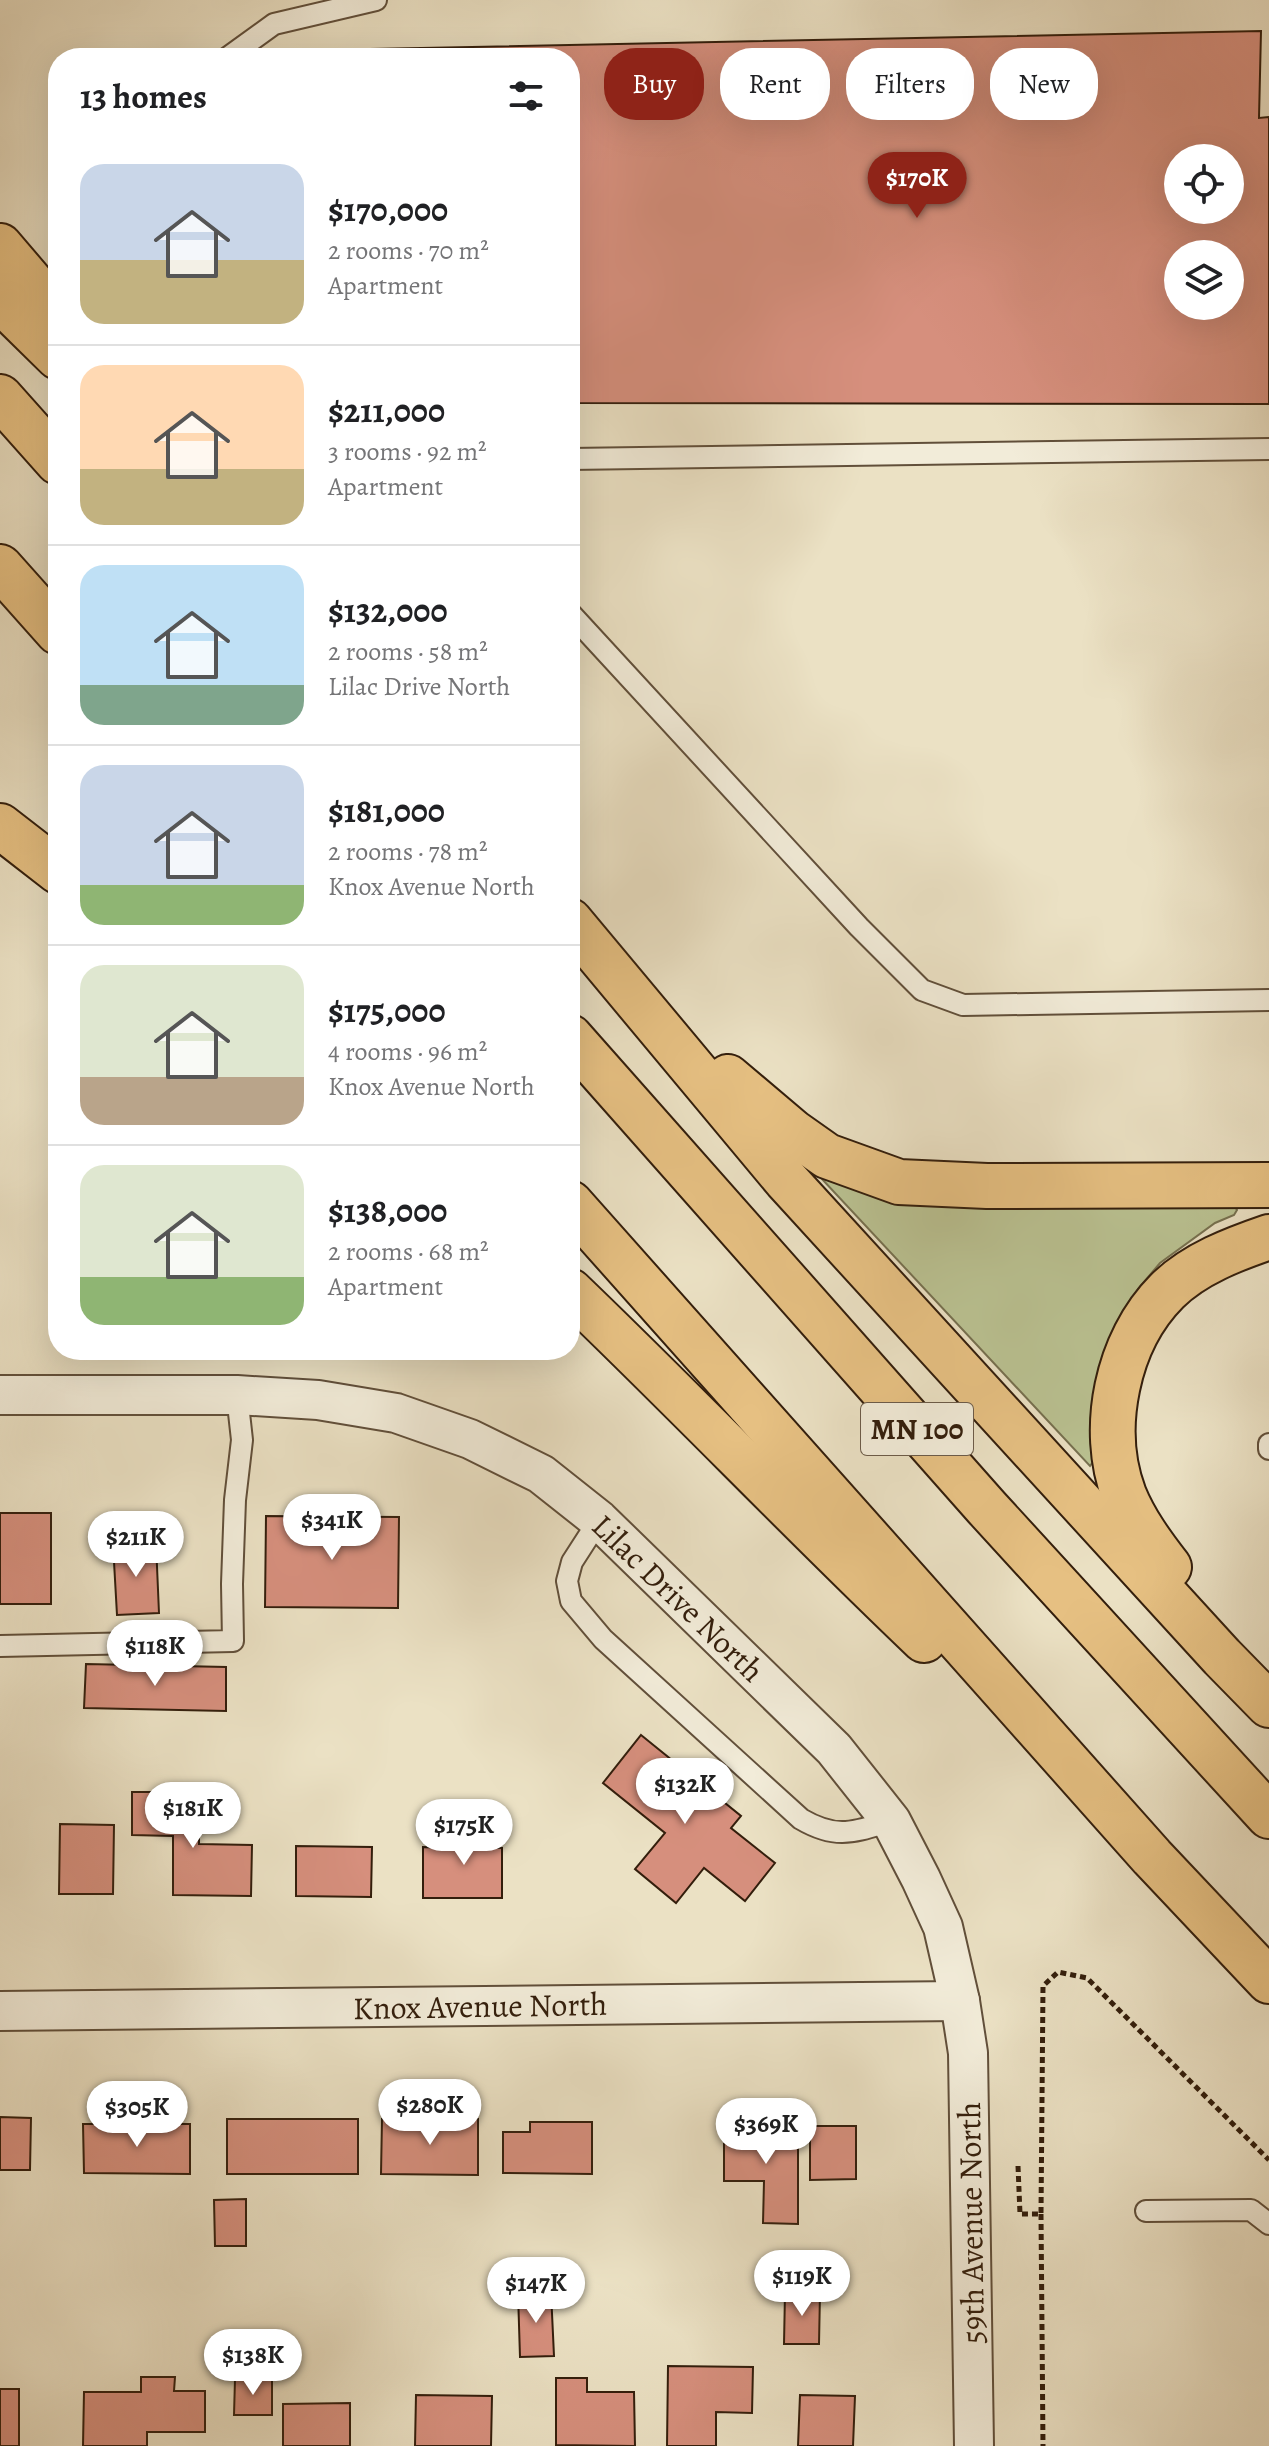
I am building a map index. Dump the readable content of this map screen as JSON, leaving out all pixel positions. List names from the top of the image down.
{
  "streets": {
    "highway": ["MN 100"],
    "street": ["Lilac Drive North", "Knox Avenue North", "59th Avenue North"]
  },
  "crossings": [
    ["Lilac Drive North", "Knox Avenue North"],
    ["Lilac Drive North", "59th Avenue North"],
    ["Knox Avenue North", "59th Avenue North"]
  ],
  "page": {
    "chip": [
      "Buy",
      "Rent",
      "Filters",
      "New"
    ],
    "heading": "13 homes",
    "list": [
      {
        "name": "$170,000",
        "note": "2 rooms · 70 m² · Apartment"
      },
      {
        "name": "$211,000",
        "note": "3 rooms · 92 m² · Apartment"
      },
      {
        "name": "$132,000",
        "note": "2 rooms · 58 m² · Lilac Drive North"
      },
      {
        "name": "$181,000",
        "note": "2 rooms · 78 m² · Knox Avenue North"
      },
      {
        "name": "$175,000",
        "note": "4 rooms · 96 m² · Knox Avenue North"
      },
      {
        "name": "$138,000",
        "note": "2 rooms · 68 m² · Apartment"
      }
    ],
    "price": [
      "$170K",
      "$341K",
      "$211K",
      "$118K",
      "$132K",
      "$181K",
      "$175K",
      "$280K",
      "$305K",
      "$369K",
      "$119K",
      "$147K",
      "$138K"
    ]
  }
}
